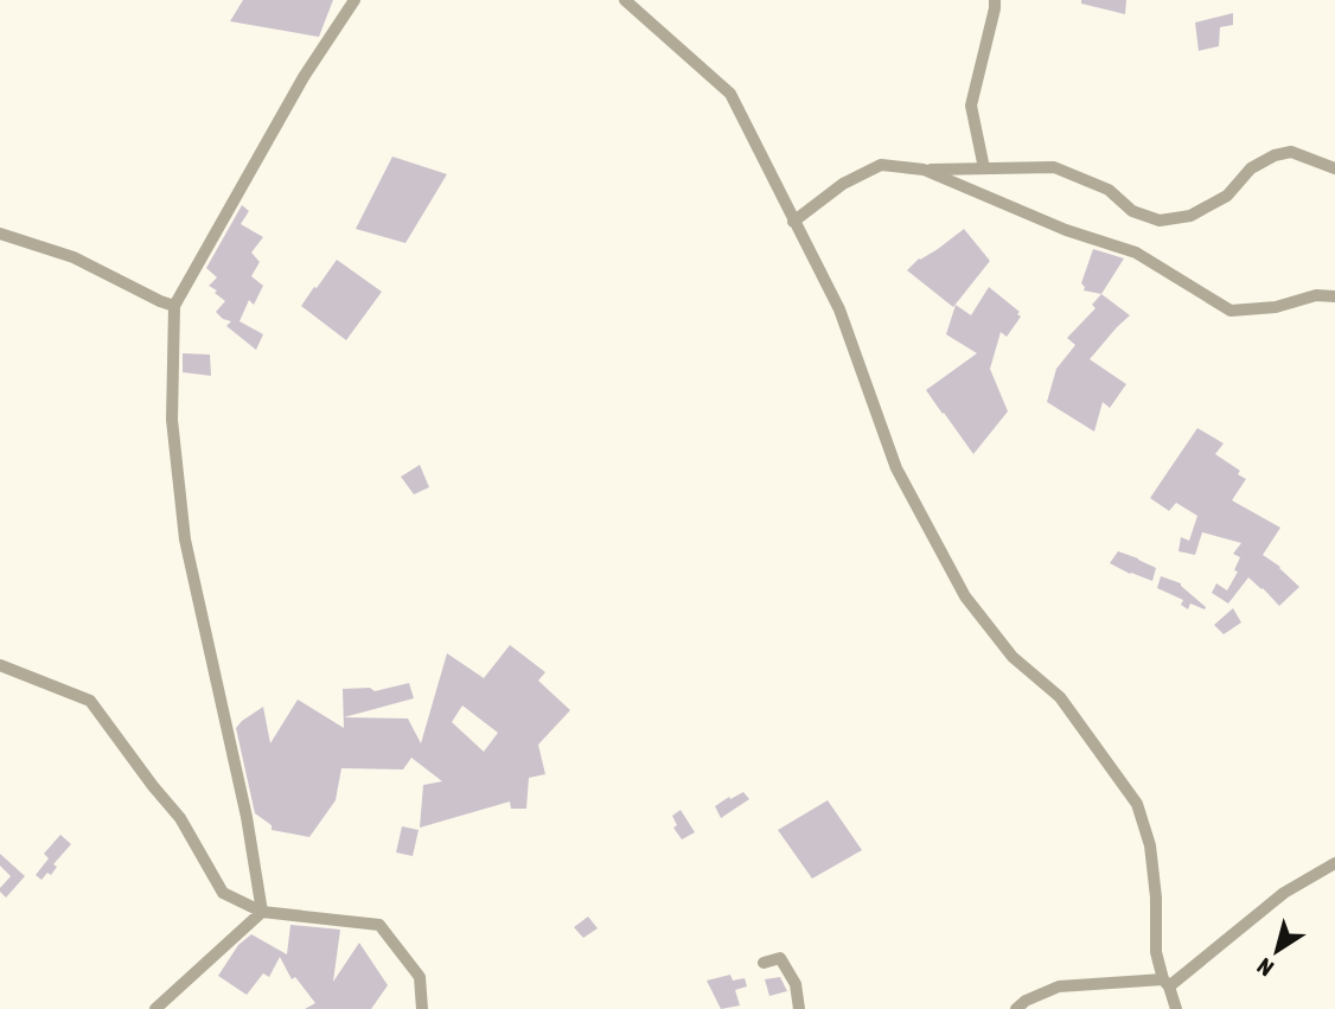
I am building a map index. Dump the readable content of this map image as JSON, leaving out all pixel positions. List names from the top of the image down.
{
  "north": "bottom left"
}
